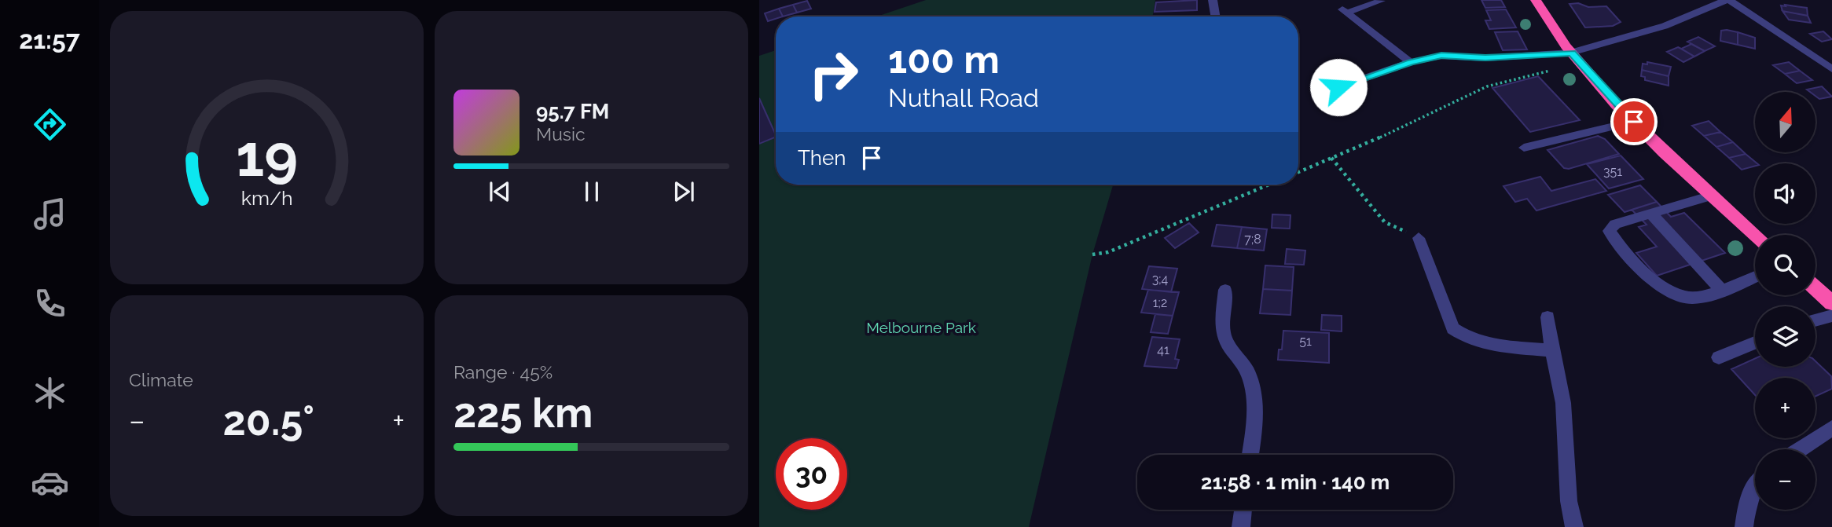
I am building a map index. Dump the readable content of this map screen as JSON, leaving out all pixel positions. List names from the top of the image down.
{
  "parks": ["Melbourne Park"],
  "house_numbers": [
    "351",
    "7;8",
    "3;4",
    "1;2",
    "51",
    "41"
  ],
  "north": "top",
  "page": {
    "tabs": "21:57",
    "turn": ["100 m", "Nuthall Road"],
    "song": ["95.7 FM", "Music"],
    "map_buttons": ["+", "−"],
    "then": "Then",
    "tile": [
      "Climate",
      ["Range · 45%", "225 km"]
    ],
    "heat": ["−", "20.5°", "+"],
    "limit": "30",
    "trip": "21:58 · 1 min · 140 m",
    "gauge": ["19", "km/h"]
  }
}
